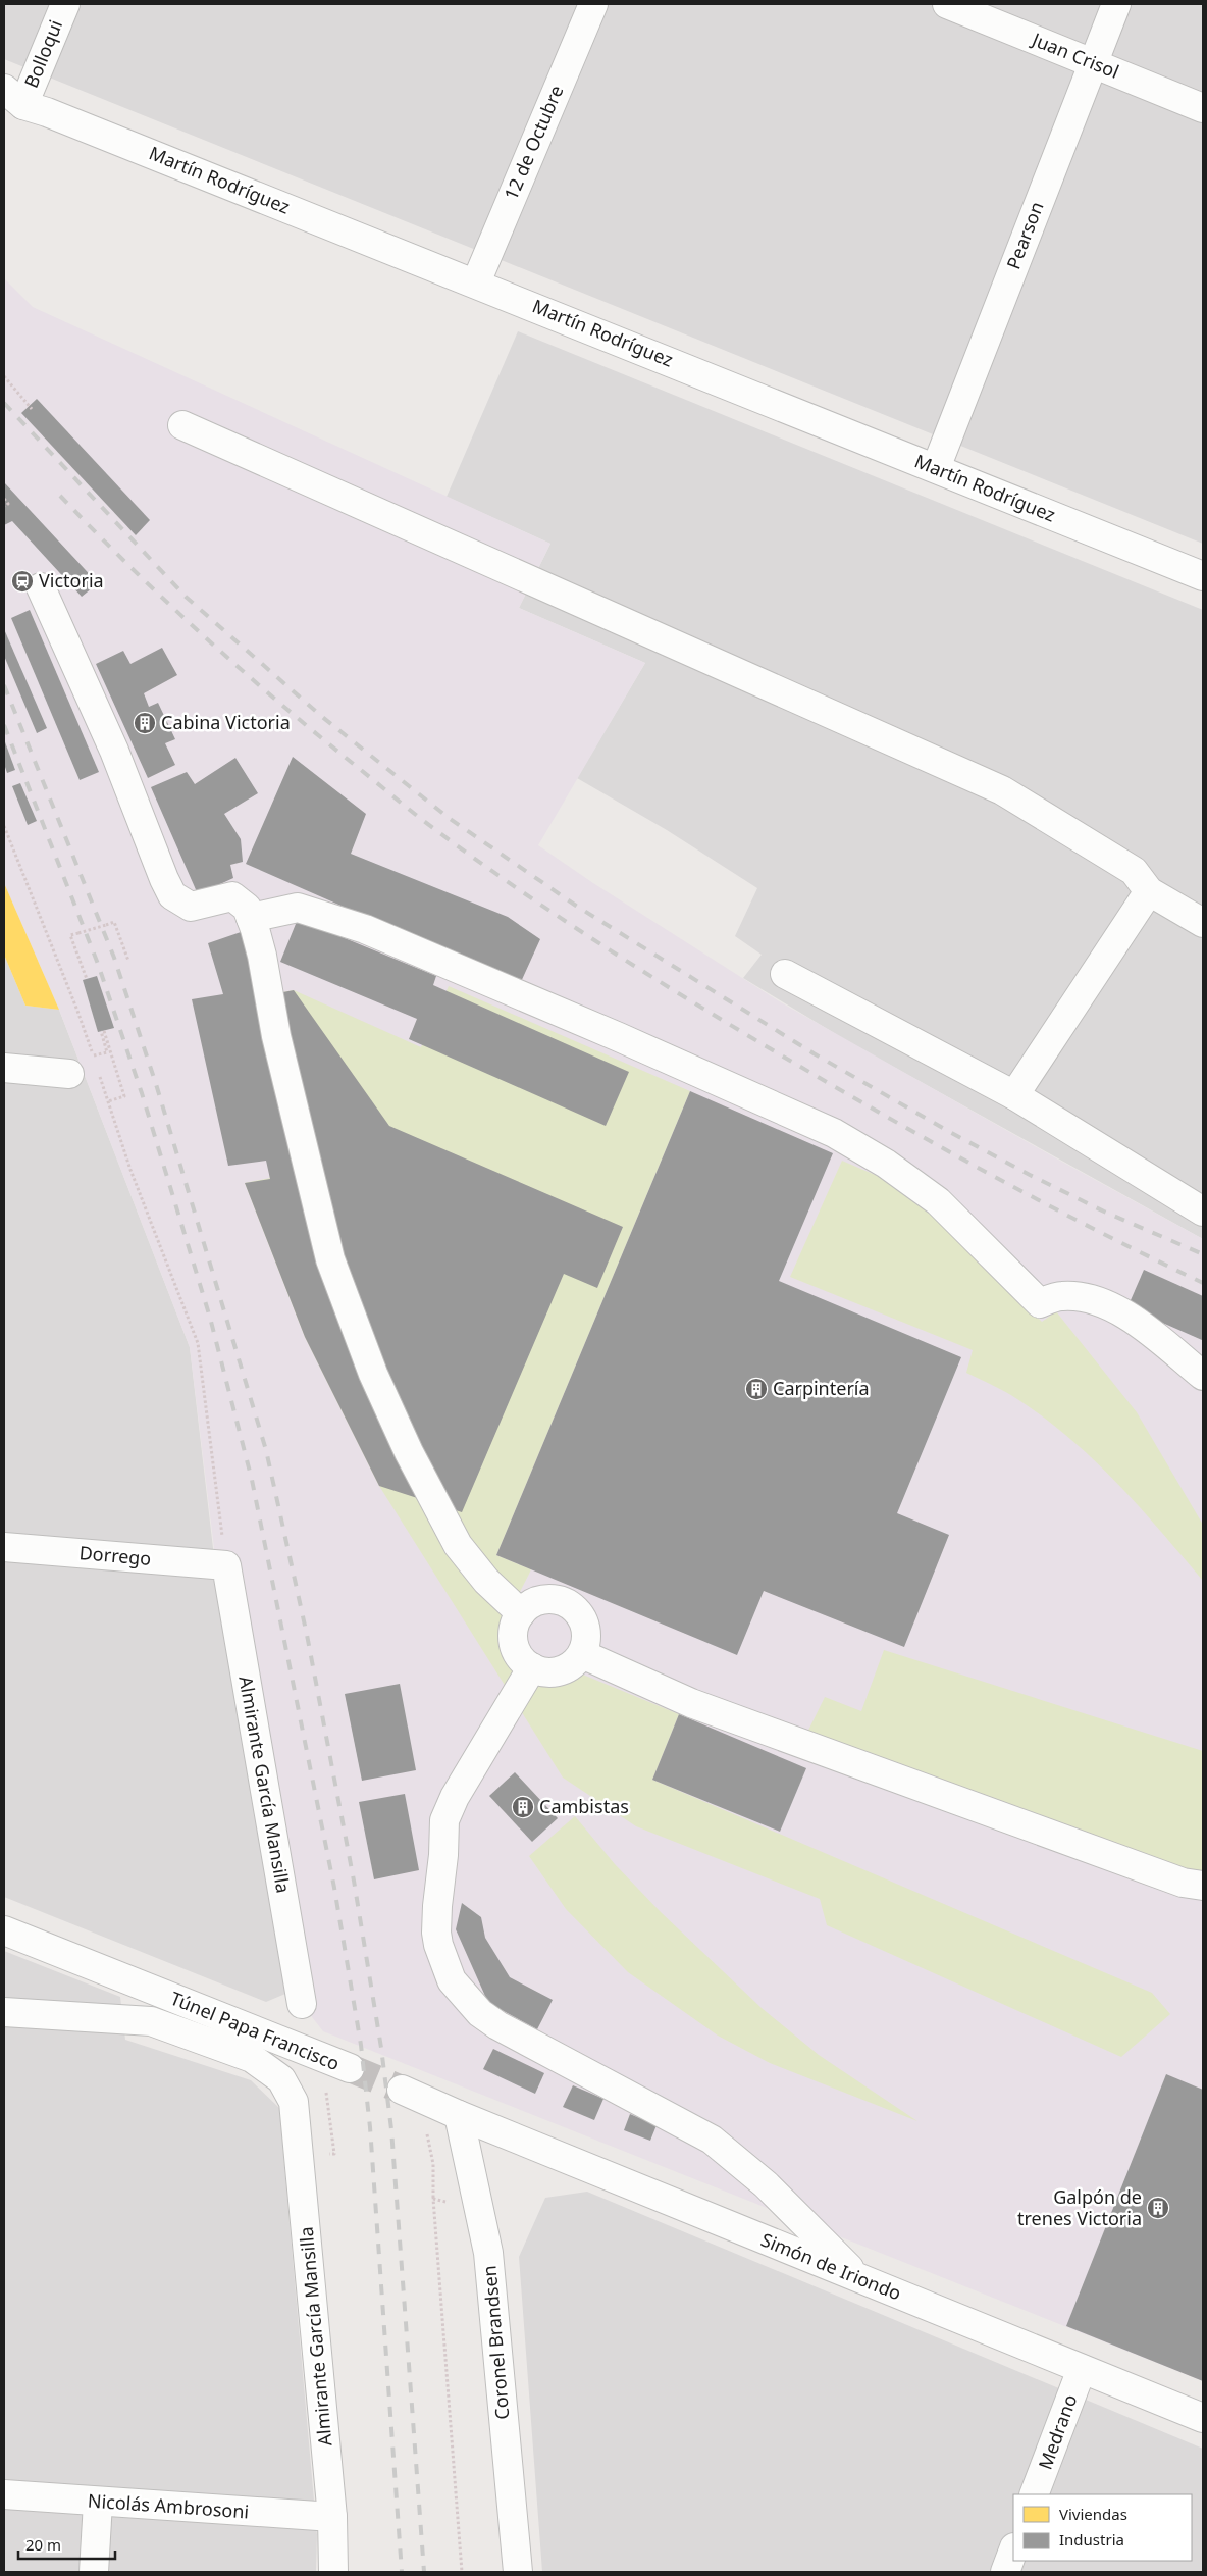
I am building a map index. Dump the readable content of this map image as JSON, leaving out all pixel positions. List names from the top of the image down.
{
  "streets": {
    "street": [
      "Bolloqui",
      "Juan Crisol",
      "12 de Octubre",
      "Martín Rodríguez",
      "Pearson",
      "Dorrego",
      "Almirante García Mansilla",
      "Túnel Papa Francisco",
      "Simón de Iriondo",
      "Coronel Brandsen",
      "Medrano",
      "Nicolás Ambrosoni"
    ]
  },
  "crossings": [
    ["Bolloqui", "Martín Rodríguez"],
    ["Juan Crisol", "Pearson"],
    ["12 de Octubre", "Martín Rodríguez"],
    ["Martín Rodríguez", "Pearson"],
    ["Dorrego", "Almirante García Mansilla"],
    ["Almirante García Mansilla", "Nicolás Ambrosoni"],
    ["Simón de Iriondo", "Coronel Brandsen"],
    ["Simón de Iriondo", "Medrano"]
  ],
  "places": {
    "station": ["Victoria"],
    "building": [
      "Cabina Victoria",
      "Carpintería",
      "Cambistas",
      "Galpón de trenes Victoria"
    ]
  },
  "legend": ["Viviendas", "Industria"],
  "scale_bar": "20 m"
}
